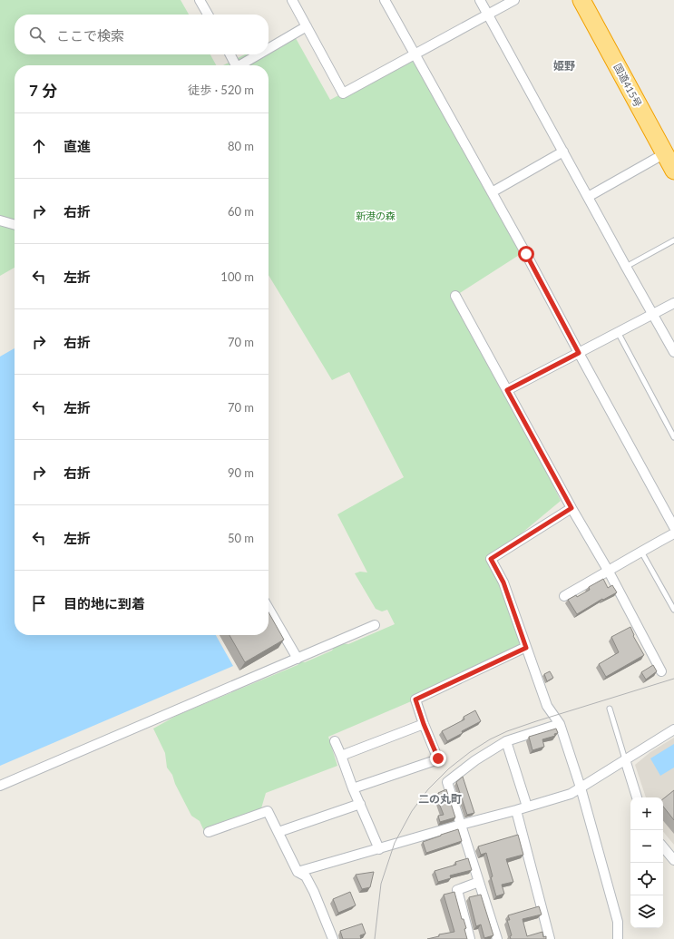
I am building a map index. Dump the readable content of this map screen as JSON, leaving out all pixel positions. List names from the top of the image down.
{
  "streets": {
    "highway": ["国道415号"]
  },
  "districts": ["姫野", "二の丸町"],
  "parks": ["新港の森"],
  "page": {
    "search": "ここで検索",
    "heading": ["7 分", "徒歩 · 520 m"],
    "list": [
      ["直進", "80 m"],
      ["右折", "60 m"],
      ["左折", "100 m"],
      ["右折", "70 m"],
      ["左折", "70 m"],
      ["右折", "90 m"],
      ["左折", "50 m"],
      "目的地に到着"
    ],
    "map_buttons": ["+", "−"]
  }
}
